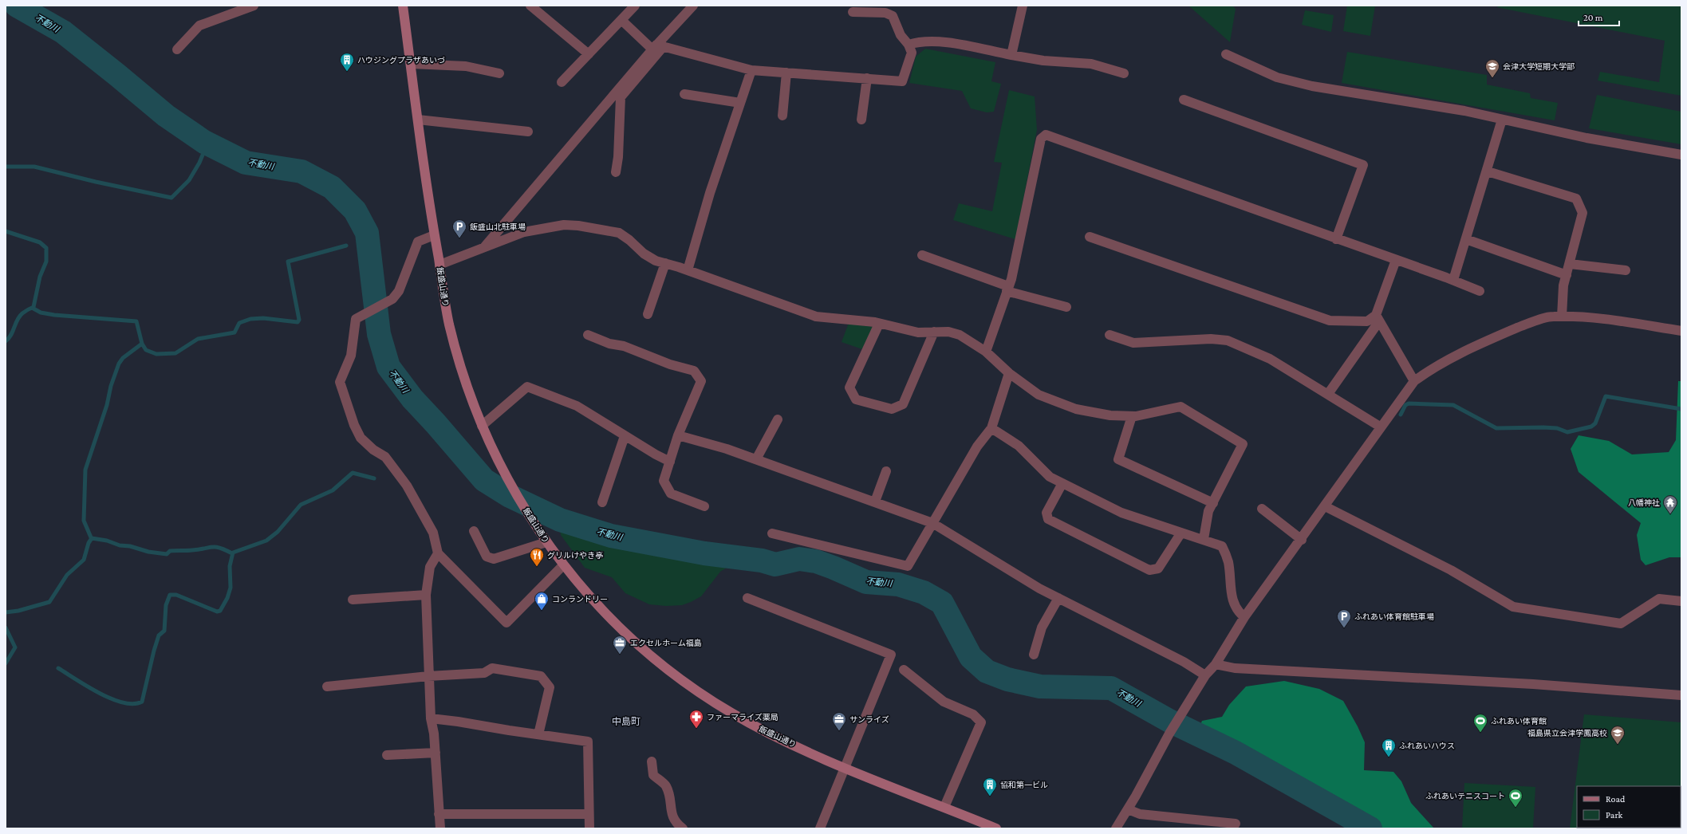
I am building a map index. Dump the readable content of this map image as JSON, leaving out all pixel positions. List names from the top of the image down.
{
  "streets": {
    "street": ["飯盛山通り"]
  },
  "districts": ["中島町"],
  "water": ["不動川"],
  "places": {
    "building": ["ハウジングプラザあいづ", "ふれあいハウス", "協和第一ビル"],
    "school or university": ["会津大学短期大学部", "福島県立会津学鳳高校"],
    "parking": ["飯盛山北駐車場", "ふれあい体育館駐車場"],
    "temple": ["八幡神社"],
    "restaurant": ["グリルけやき亭"],
    "shop": ["コンランドリー"],
    "office": ["エクセルホーム福島", "サンライズ"],
    "pharmacy": ["ファーマライズ薬局"],
    "sports": ["ふれあい体育館", "ふれあいテニスコート"]
  },
  "legend": ["Road", "Park"],
  "scale_bar": "20 m"
}
